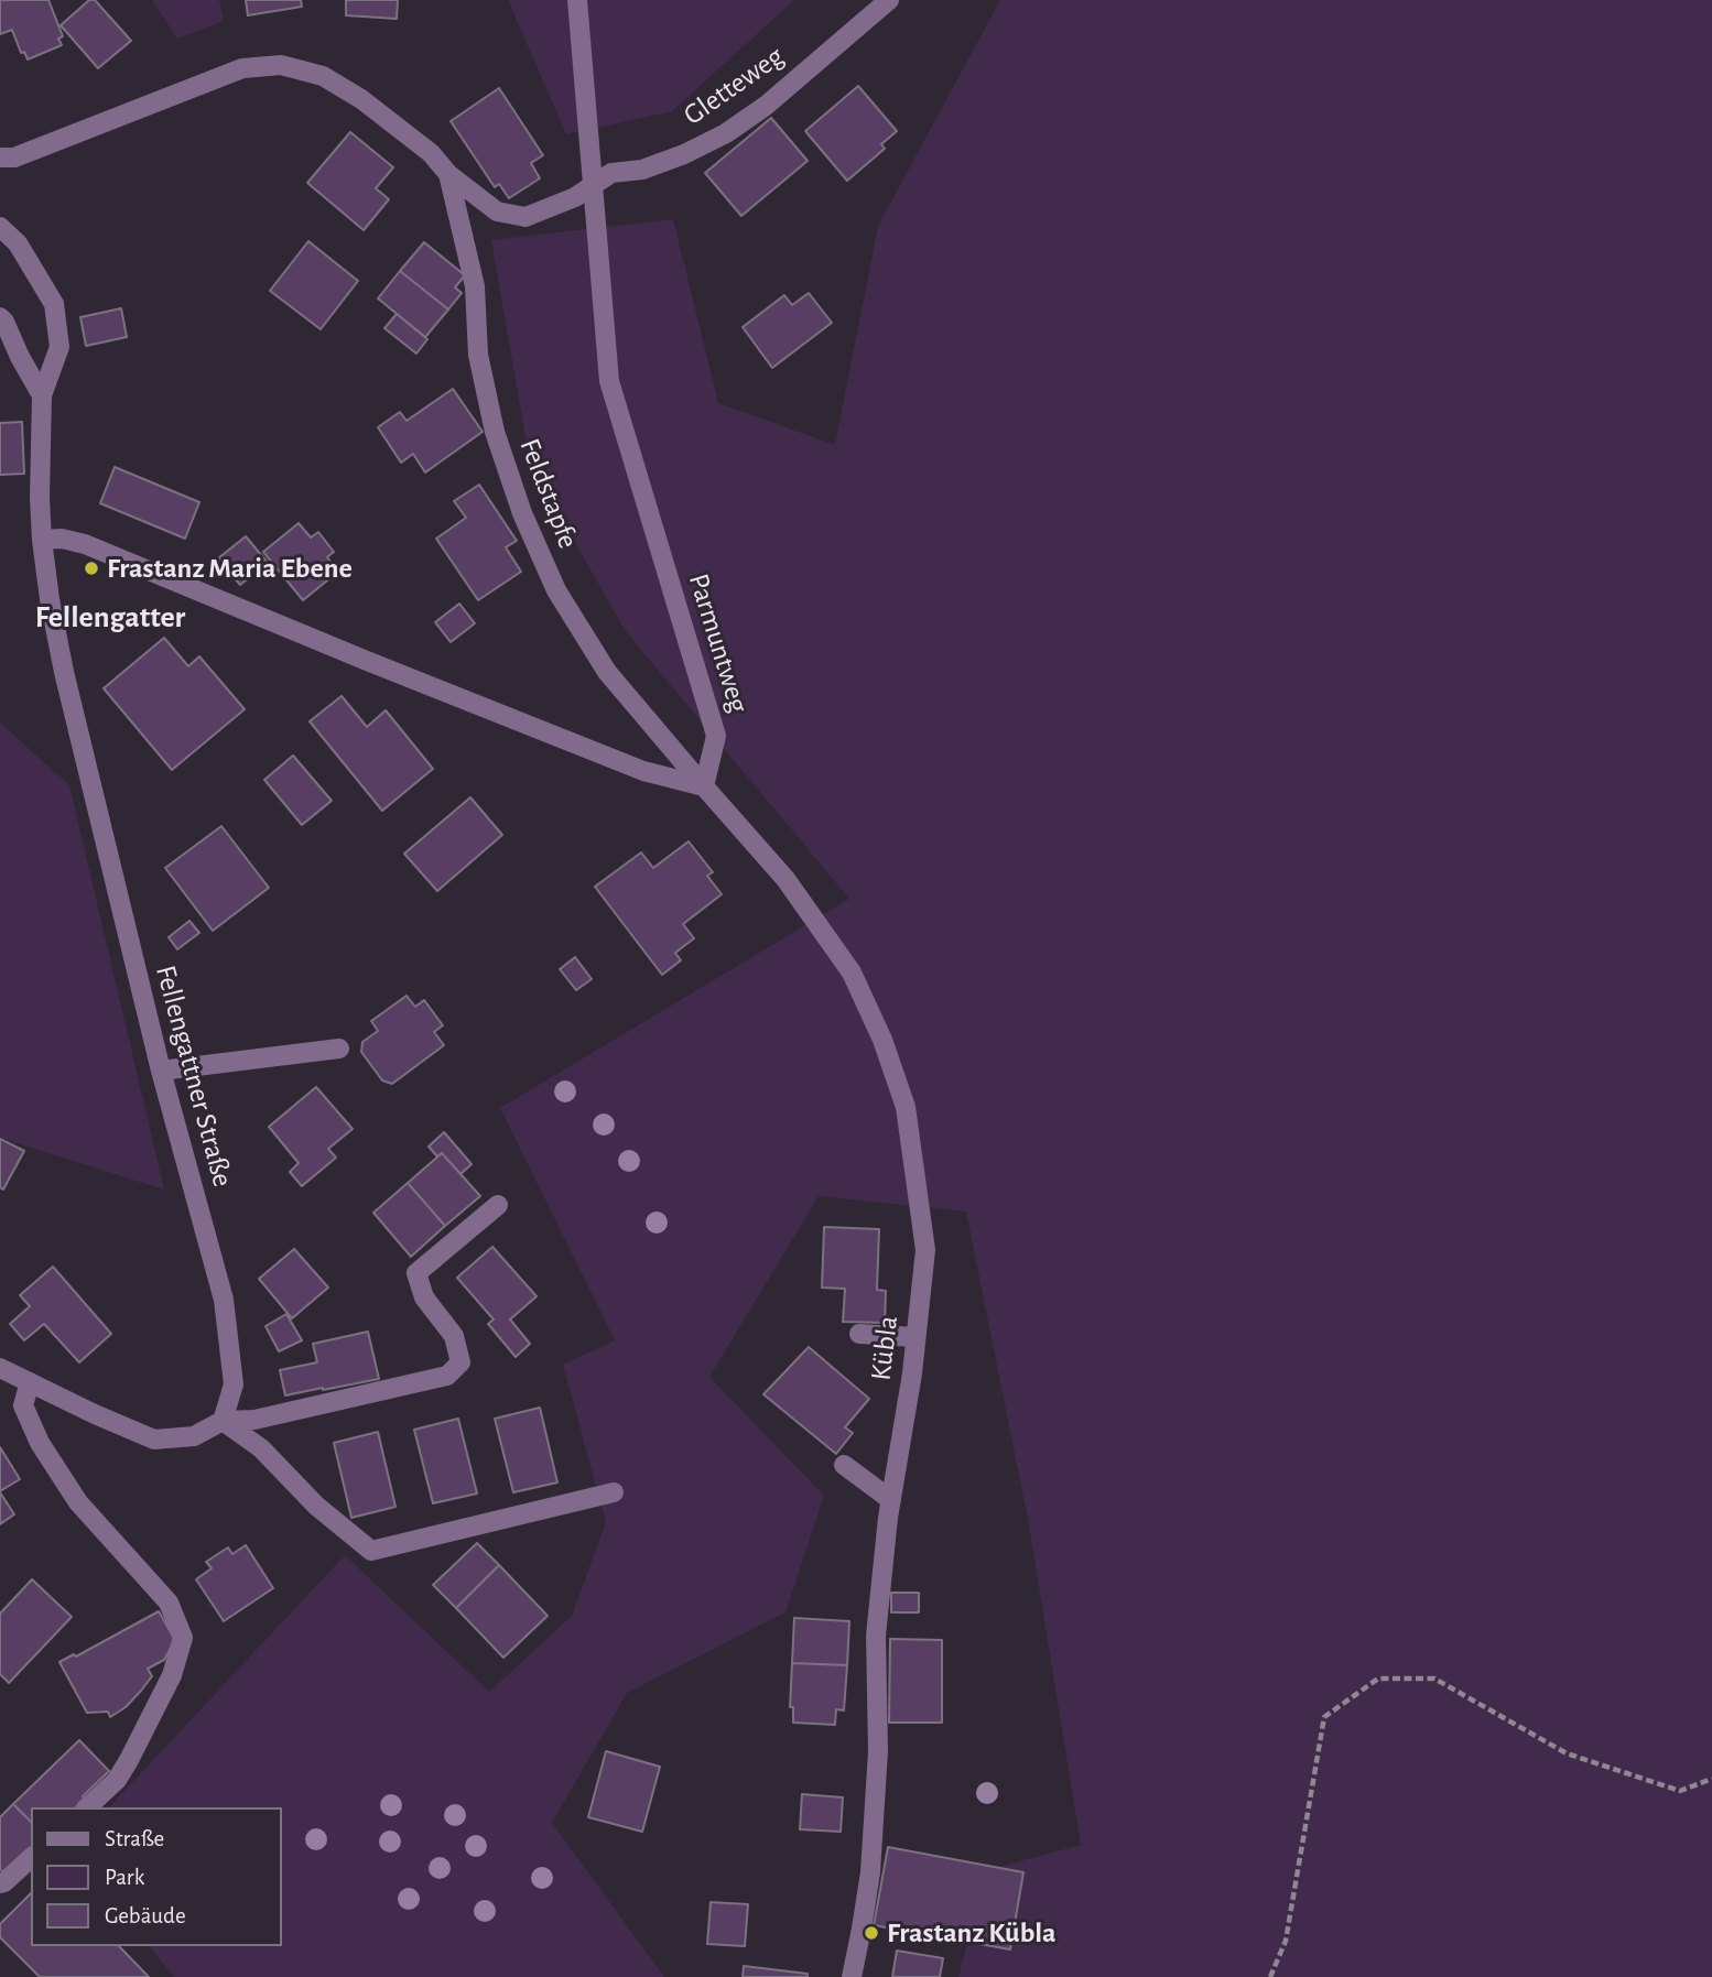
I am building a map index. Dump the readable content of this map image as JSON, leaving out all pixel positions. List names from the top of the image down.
{
  "streets": {
    "street": [
      "Gletteweg",
      "Feldstapfe",
      "Parmuntweg",
      "Fellengattner Straße",
      "Kübla"
    ]
  },
  "crossings": [
    ["Gletteweg", "Parmuntweg"],
    ["Feldstapfe", "Parmuntweg"],
    ["Feldstapfe", "Kübla"],
    ["Parmuntweg", "Kübla"]
  ],
  "districts": ["Fellengatter"],
  "places": ["Frastanz Maria Ebene", "Frastanz Kübla"],
  "legend": ["Straße", "Park", "Gebäude"]
}
